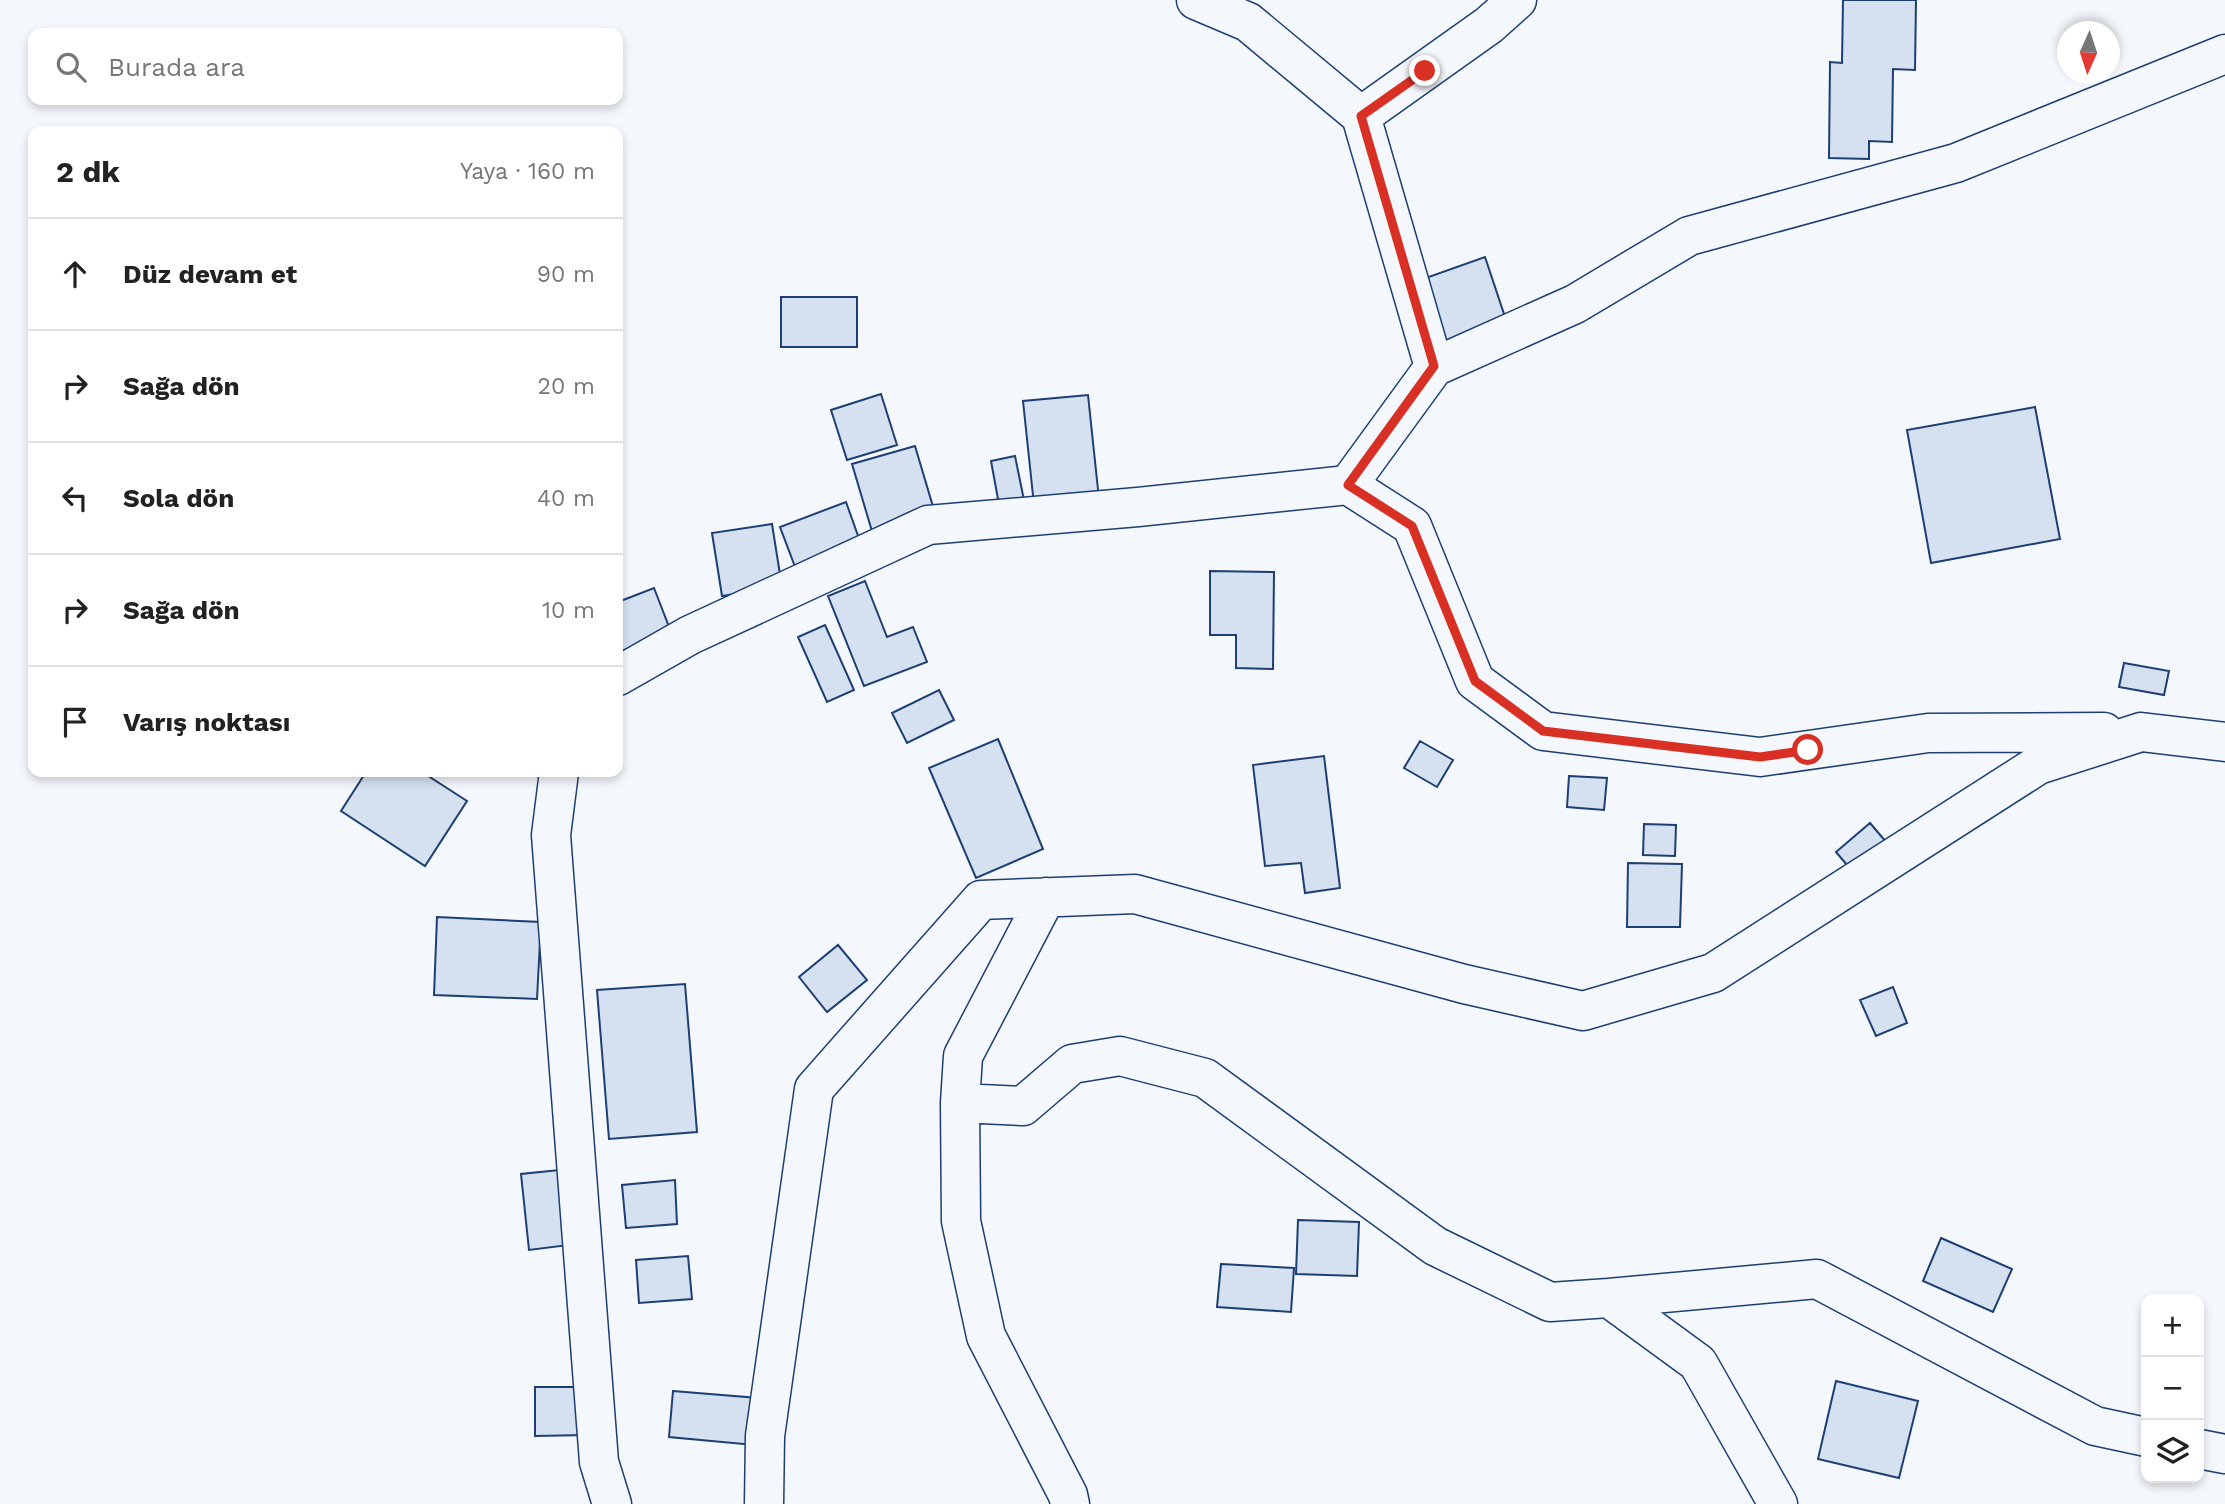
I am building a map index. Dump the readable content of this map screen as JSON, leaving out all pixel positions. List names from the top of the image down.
{
  "north": "bottom",
  "page": {
    "search": "Burada ara",
    "heading": ["2 dk", "Yaya · 160 m"],
    "list": [
      ["Düz devam et", "90 m"],
      ["Sağa dön", "20 m"],
      ["Sola dön", "40 m"],
      ["Sağa dön", "10 m"],
      "Varış noktası"
    ],
    "map_buttons": ["+", "−"]
  }
}
